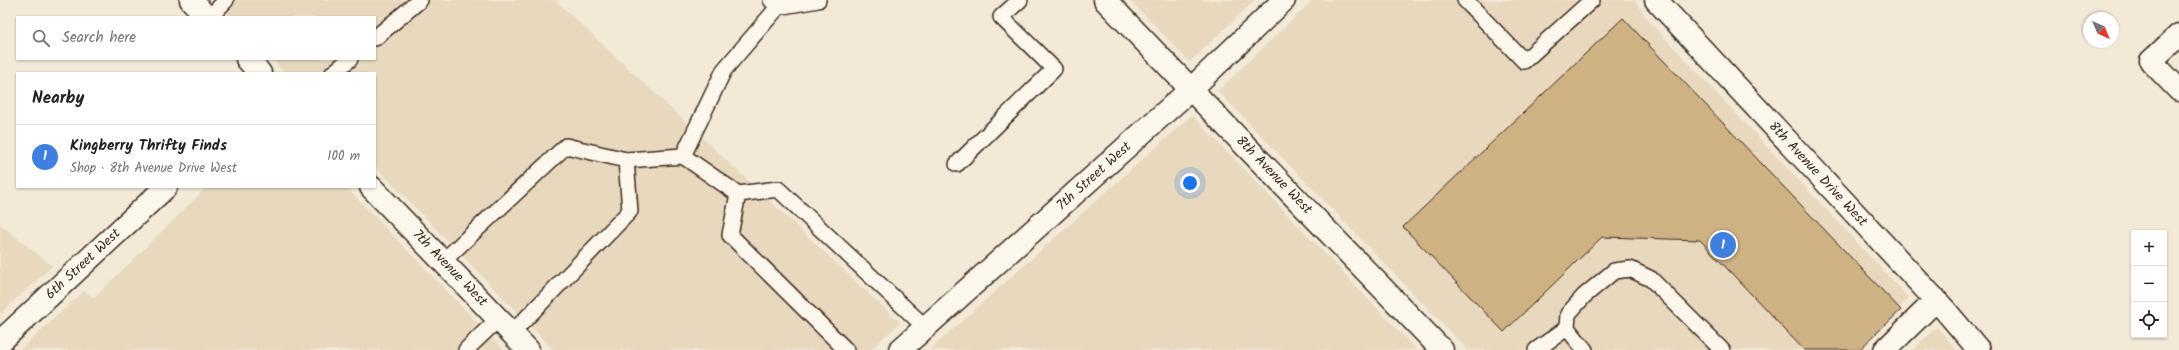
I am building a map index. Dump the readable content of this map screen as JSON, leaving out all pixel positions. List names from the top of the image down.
{
  "streets": {
    "street": [
      "8th Avenue Drive West",
      "8th Avenue West",
      "7th Street West",
      "6th Street West",
      "7th Avenue West"
    ]
  },
  "crossings": [
    ["8th Avenue West", "7th Street West"]
  ],
  "north": "bottom right",
  "page": {
    "search": "Search here",
    "heading": "Nearby",
    "list": [
      {
        "mark": "1",
        "name": "Kingberry Thrifty Finds",
        "note": "Shop · 8th Avenue Drive West",
        "value": "100 m"
      }
    ],
    "map_buttons": ["+", "−"],
    "pins": "1"
  }
}
